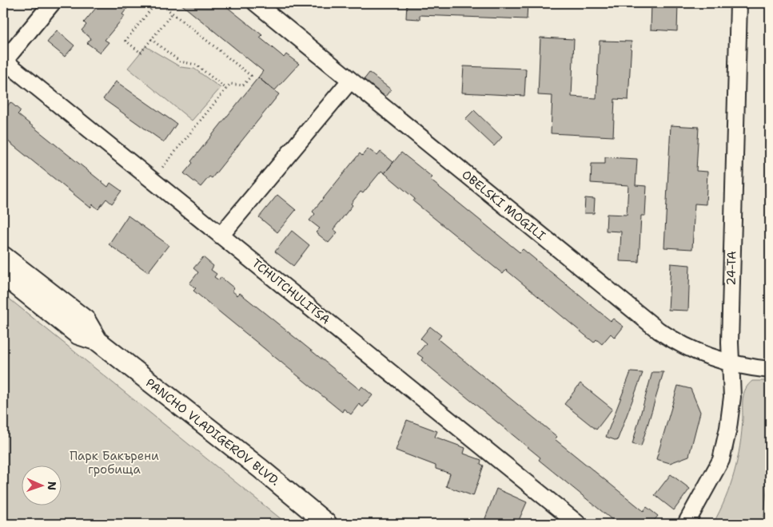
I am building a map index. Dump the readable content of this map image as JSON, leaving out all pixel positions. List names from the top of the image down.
{
  "streets": {
    "street": [
      "OBELSKI MOGILI",
      "24-ТА",
      "TCHUTCHULITSA",
      "PANCHO VLADIGEROV BLVD."
    ]
  },
  "crossings": [
    ["OBELSKI MOGILI", "24-ТА"]
  ],
  "parks": ["Парк Бакърени гробища"],
  "north": "right"
}
